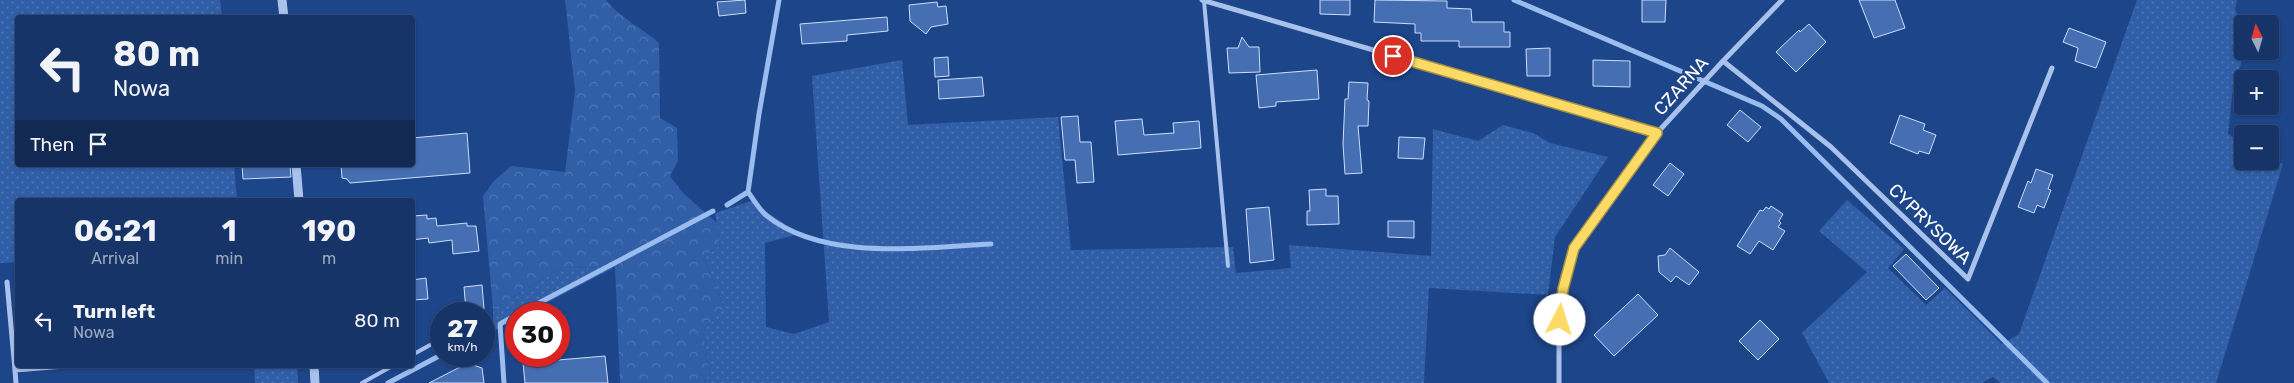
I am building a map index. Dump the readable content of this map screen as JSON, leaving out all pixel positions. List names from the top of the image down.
{
  "streets": {
    "street": ["CZARNA", "CYPRYSOWA"]
  },
  "crossings": [
    ["CZARNA", "CYPRYSOWA"]
  ],
  "north": "top",
  "page": {
    "map_buttons": ["+", "−"],
    "turn": ["80 m", "Nowa"],
    "then": "Then",
    "eta": [
      "06:21",
      "Arrival",
      "1",
      "min",
      "190",
      "m"
    ],
    "list": [
      {
        "name": "Turn left",
        "note": "Nowa",
        "value": "80 m"
      }
    ],
    "speed": "27 km/h",
    "limit": "30"
  }
}
